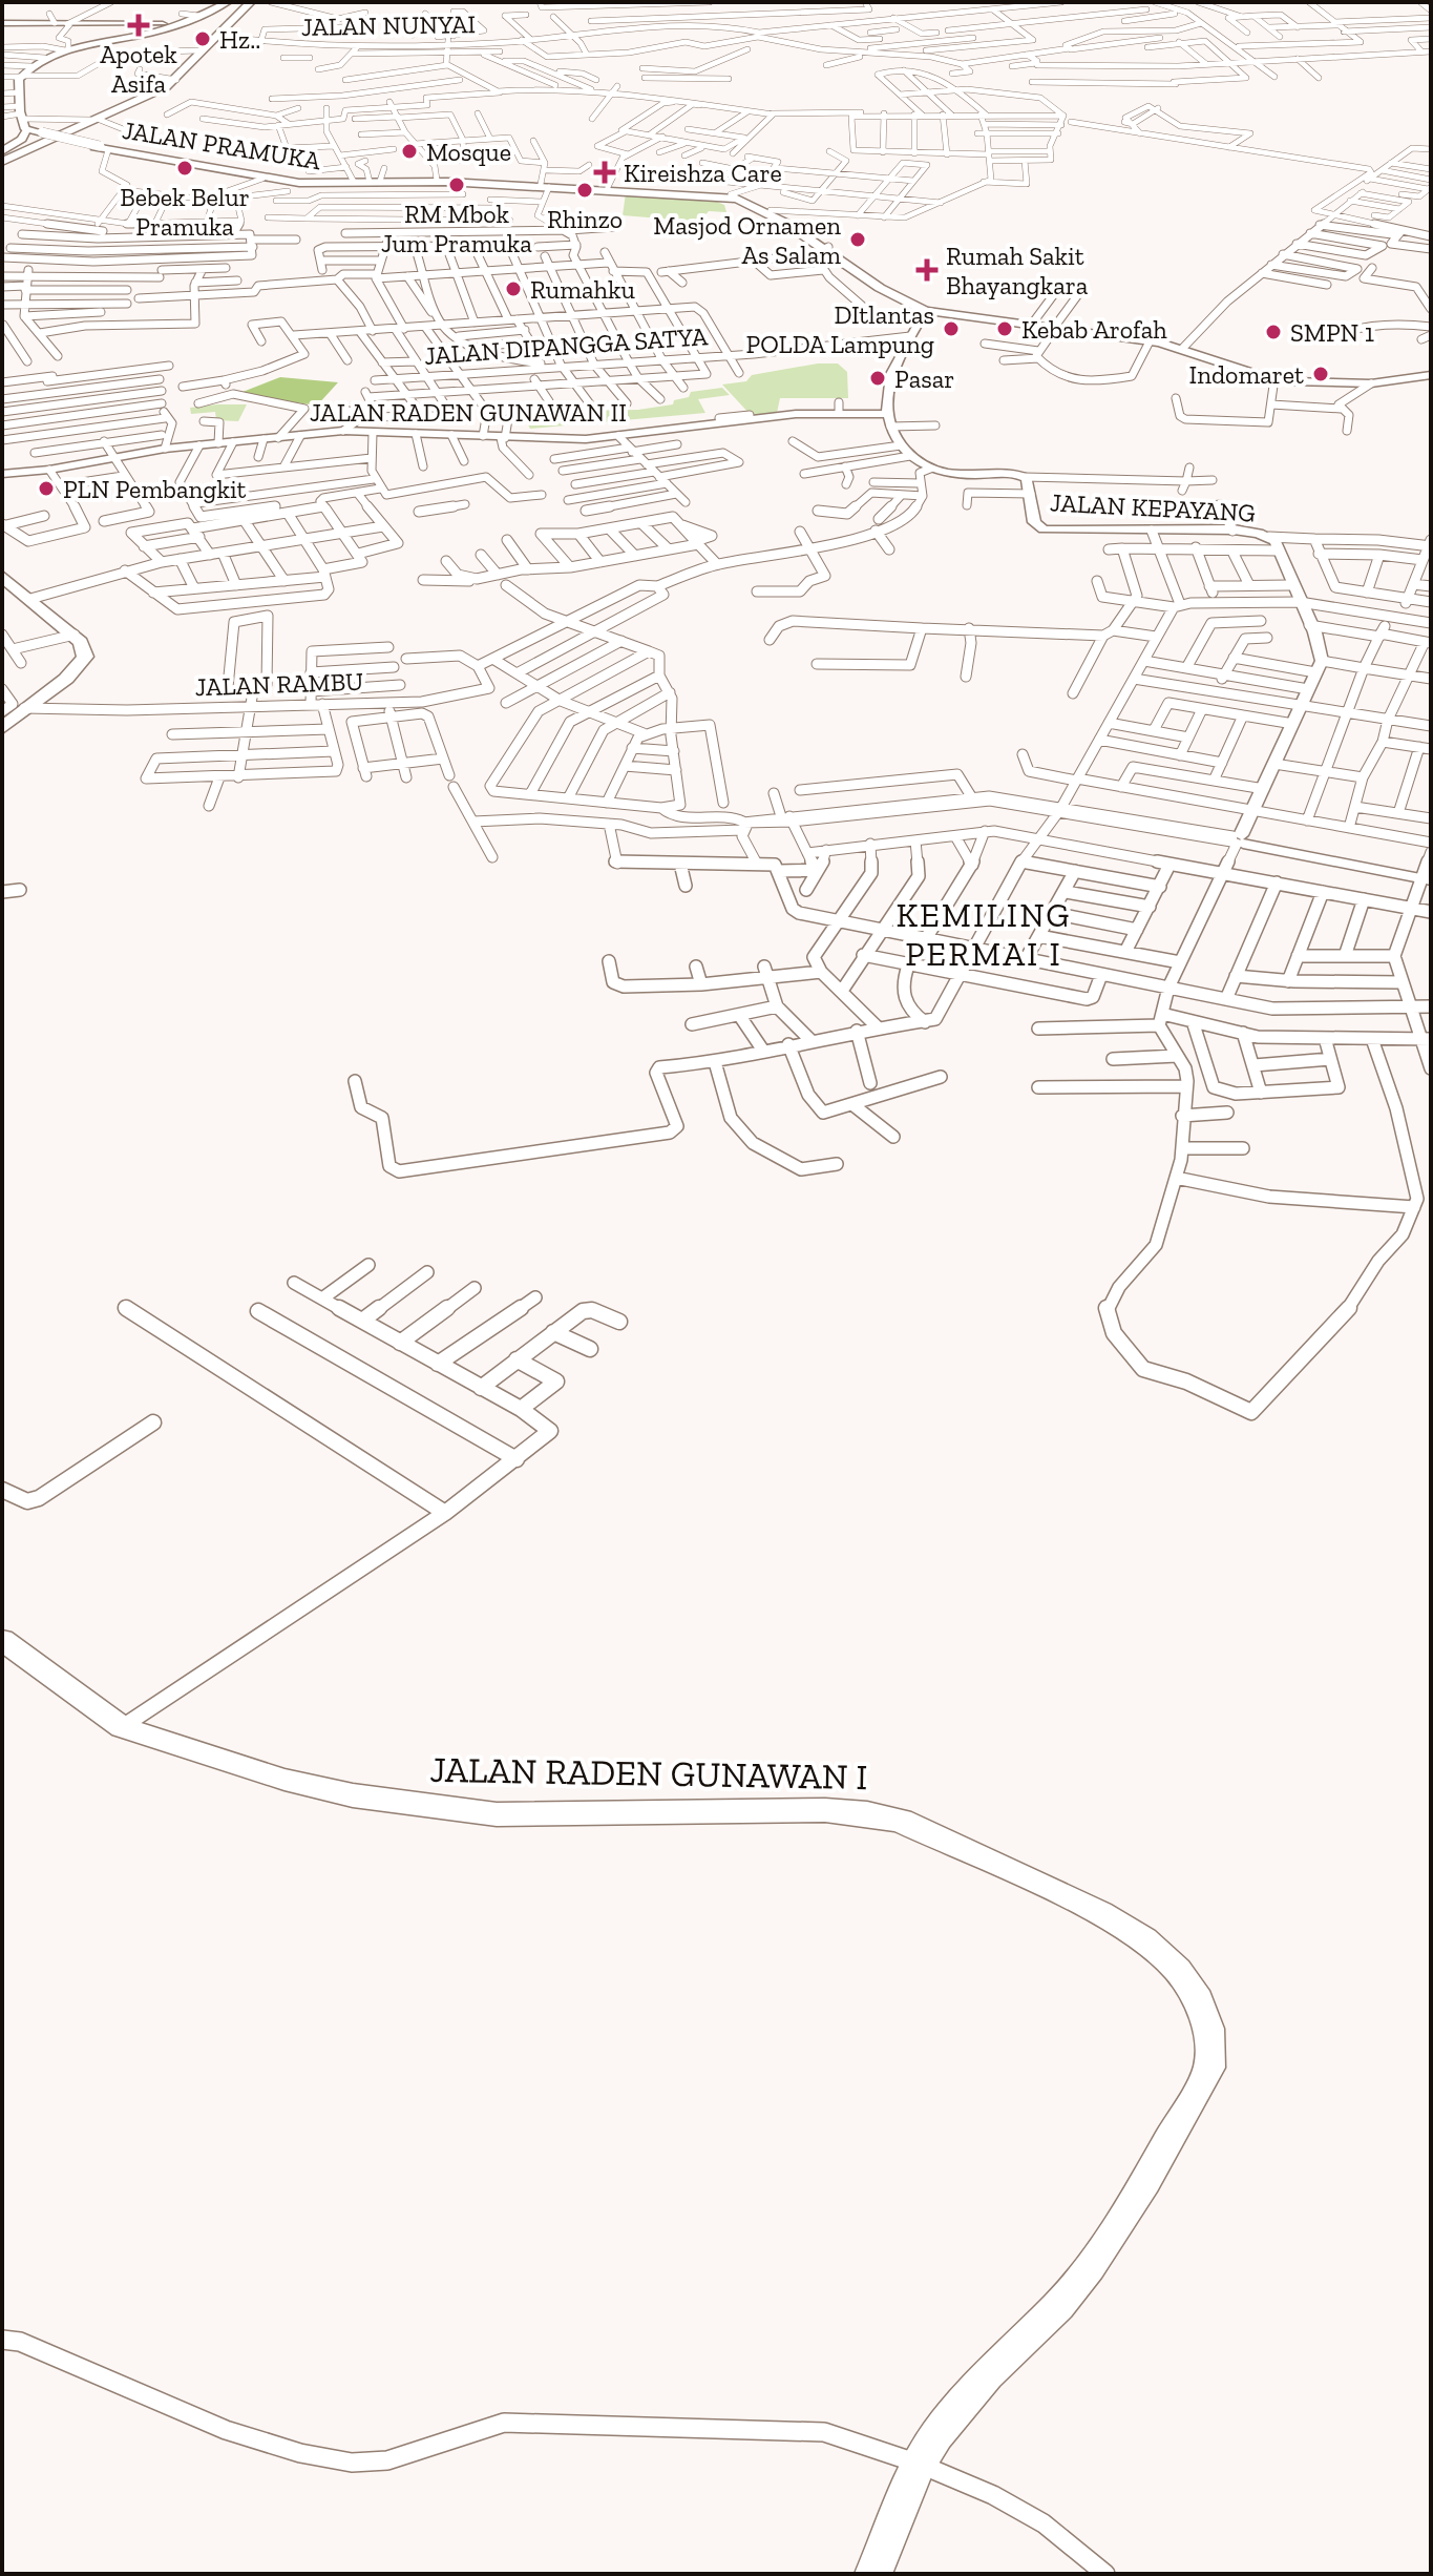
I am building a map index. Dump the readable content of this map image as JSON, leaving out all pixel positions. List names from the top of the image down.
{
  "streets": {
    "highway": ["JALAN RADEN GUNAWAN I"],
    "main road": ["JALAN PRAMUKA"],
    "street": [
      "JALAN NUNYAI",
      "JALAN DIPANGGA SATYA",
      "JALAN RADEN GUNAWAN II",
      "JALAN KEPAYANG",
      "JALAN RAMBU"
    ]
  },
  "crossings": [
    ["JALAN RADEN GUNAWAN II", "JALAN KEPAYANG"]
  ],
  "districts": ["KEMILING PERMAI I"],
  "places": {
    "health": ["Apotek Asifa", "Kireishza Care", "Rumah Sakit Bhayangkara"],
    "other": [
      "Hz..",
      "Mosque",
      "Bebek Belur Pramuka",
      "RM Mbok Jum Pramuka",
      "Rhinzo",
      "Masjod Ornamen As Salam",
      "Rumahku",
      "DItlantas POLDA Lampung",
      "Kebab Arofah",
      "SMPN 1",
      "Indomaret",
      "Pasar",
      "PLN Pembangkit"
    ]
  }
}
